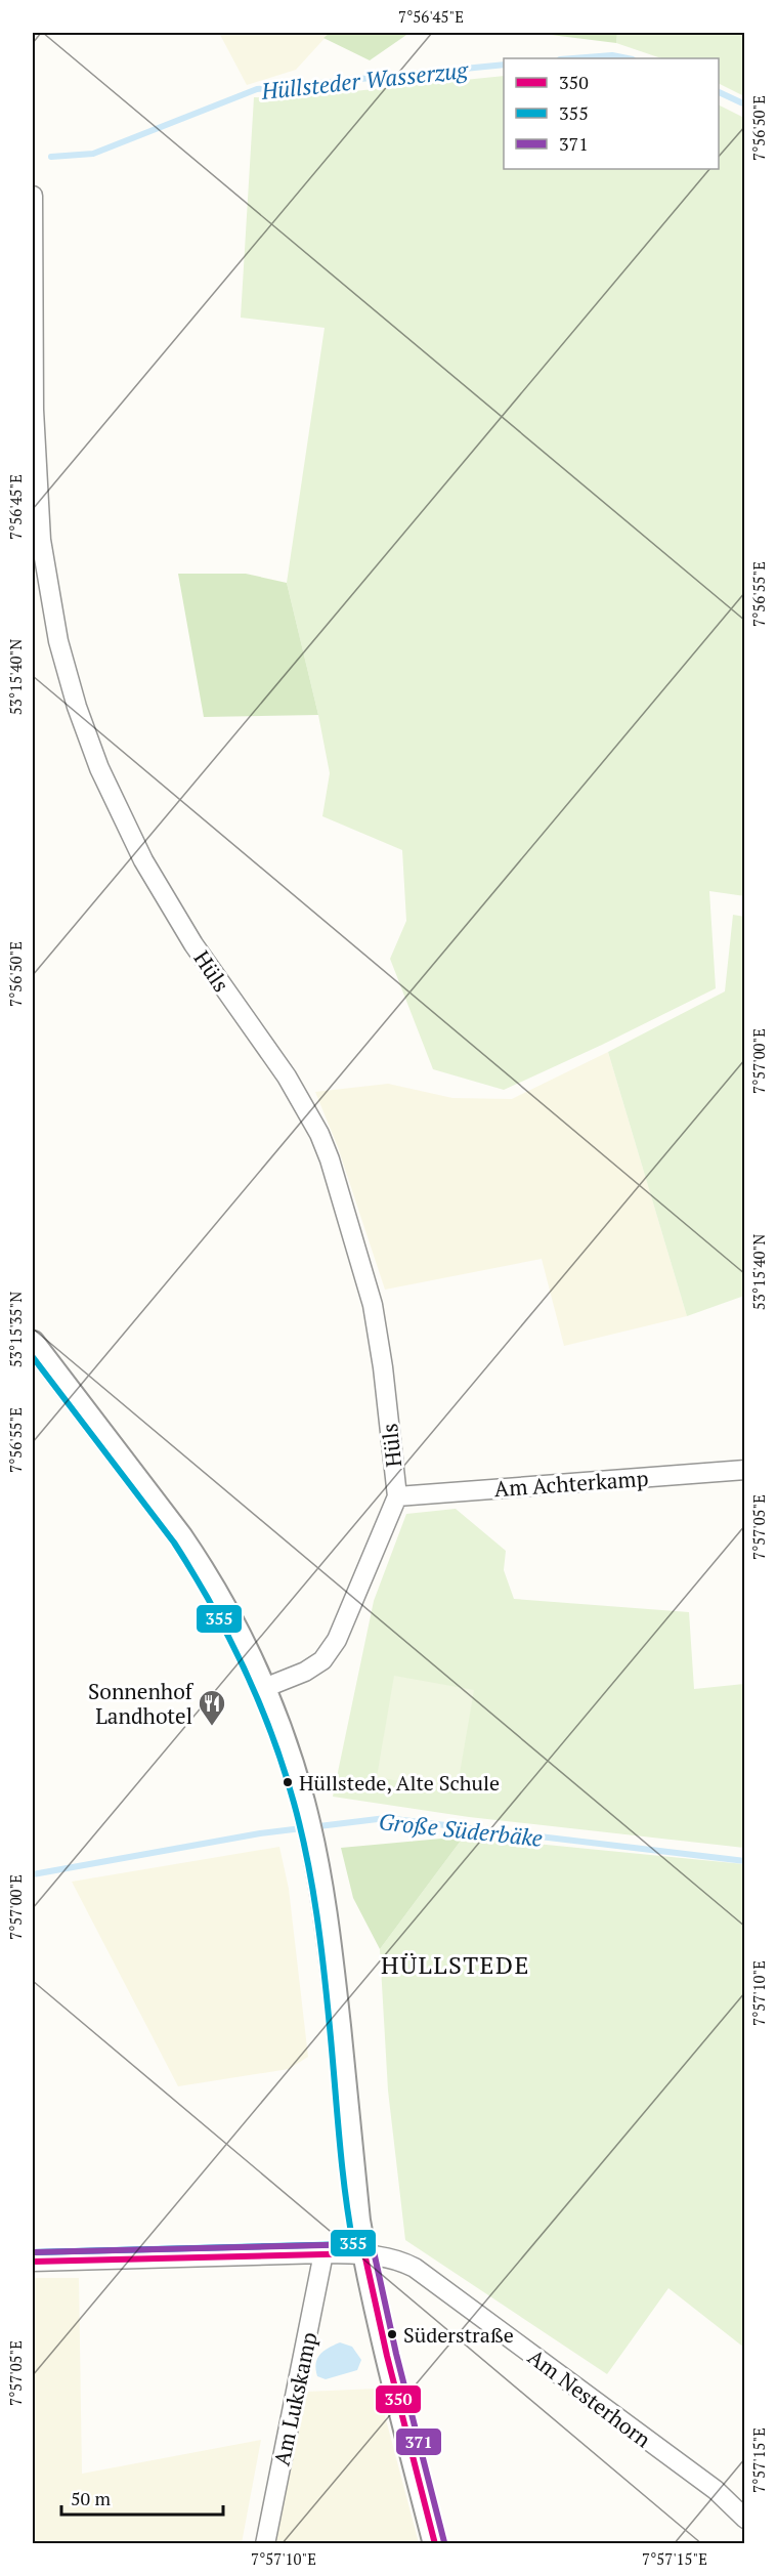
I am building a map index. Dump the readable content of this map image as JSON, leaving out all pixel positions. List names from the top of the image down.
{
  "streets": {
    "street": [
      "Hüls",
      "Am Achterkamp",
      "Am Nesterhorn",
      "Am Lukskamp"
    ]
  },
  "crossings": [
    ["Hüls", "Am Achterkamp"]
  ],
  "districts": ["HÜLLSTEDE"],
  "water": ["Hüllsteder Wasserzug", "Große Süderbäke"],
  "places": {
    "restaurant": ["Sonnenhof Landhotel"],
    "other": ["Hüllstede, Alte Schule", "Süderstraße"]
  },
  "lines": ["transit line 355", "transit line 371", "transit line 350"],
  "legend": ["350", "355", "371"],
  "scale_bar": "50 m",
  "coordinates": [
    "7°56'45\"E",
    "7°56'50\"E",
    "7°56'55\"E",
    "53°15'40\"N",
    "7°57'00\"E",
    "53°15'35\"N",
    "7°57'05\"E",
    "7°57'10\"E",
    "7°57'15\"E"
  ]
}
